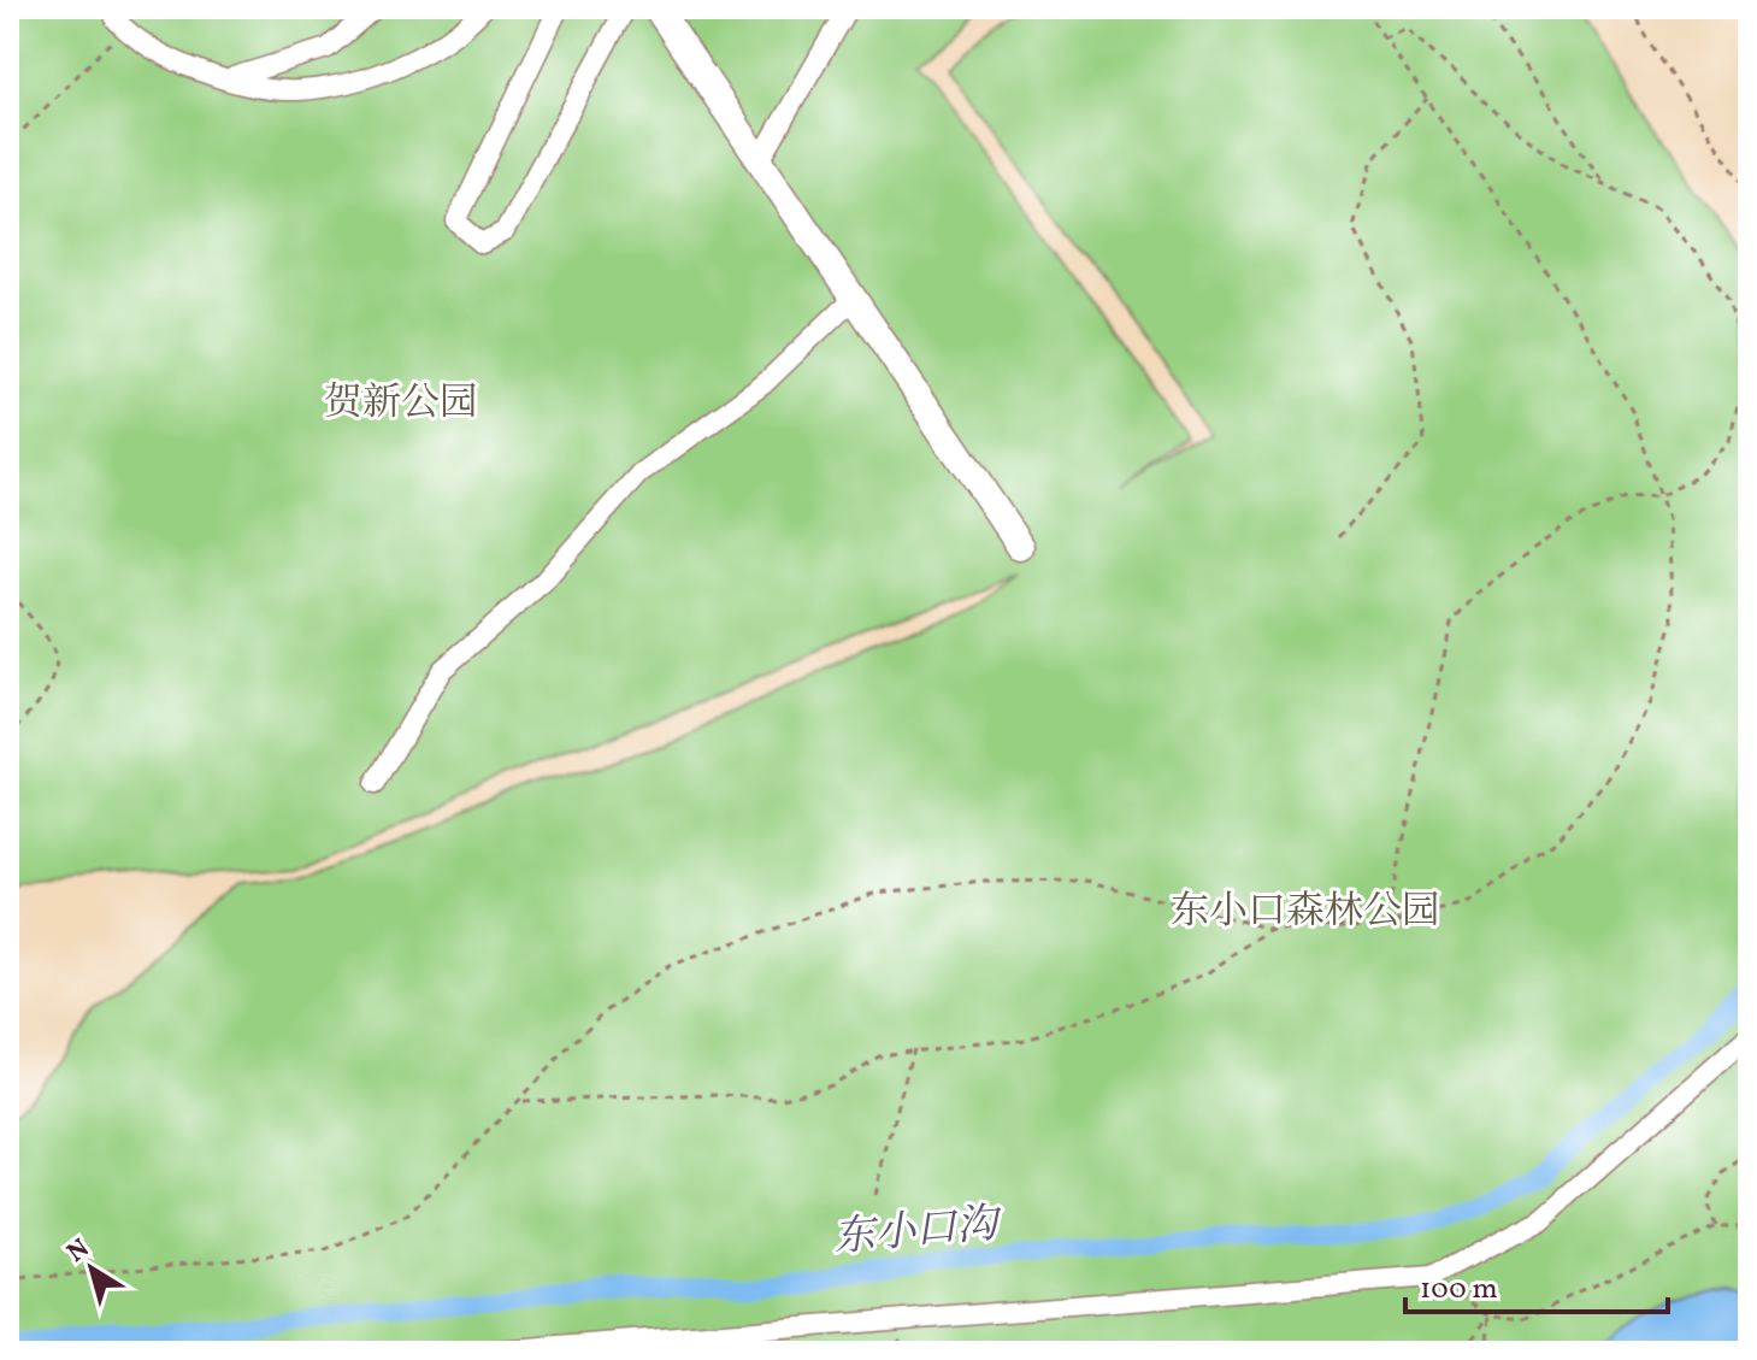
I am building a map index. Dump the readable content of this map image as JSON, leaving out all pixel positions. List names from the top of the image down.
{
  "water": ["东小口沟"],
  "parks": ["贺新公园", "东小口森林公园"],
  "scale_bar": "100 m",
  "north": "top left"
}
